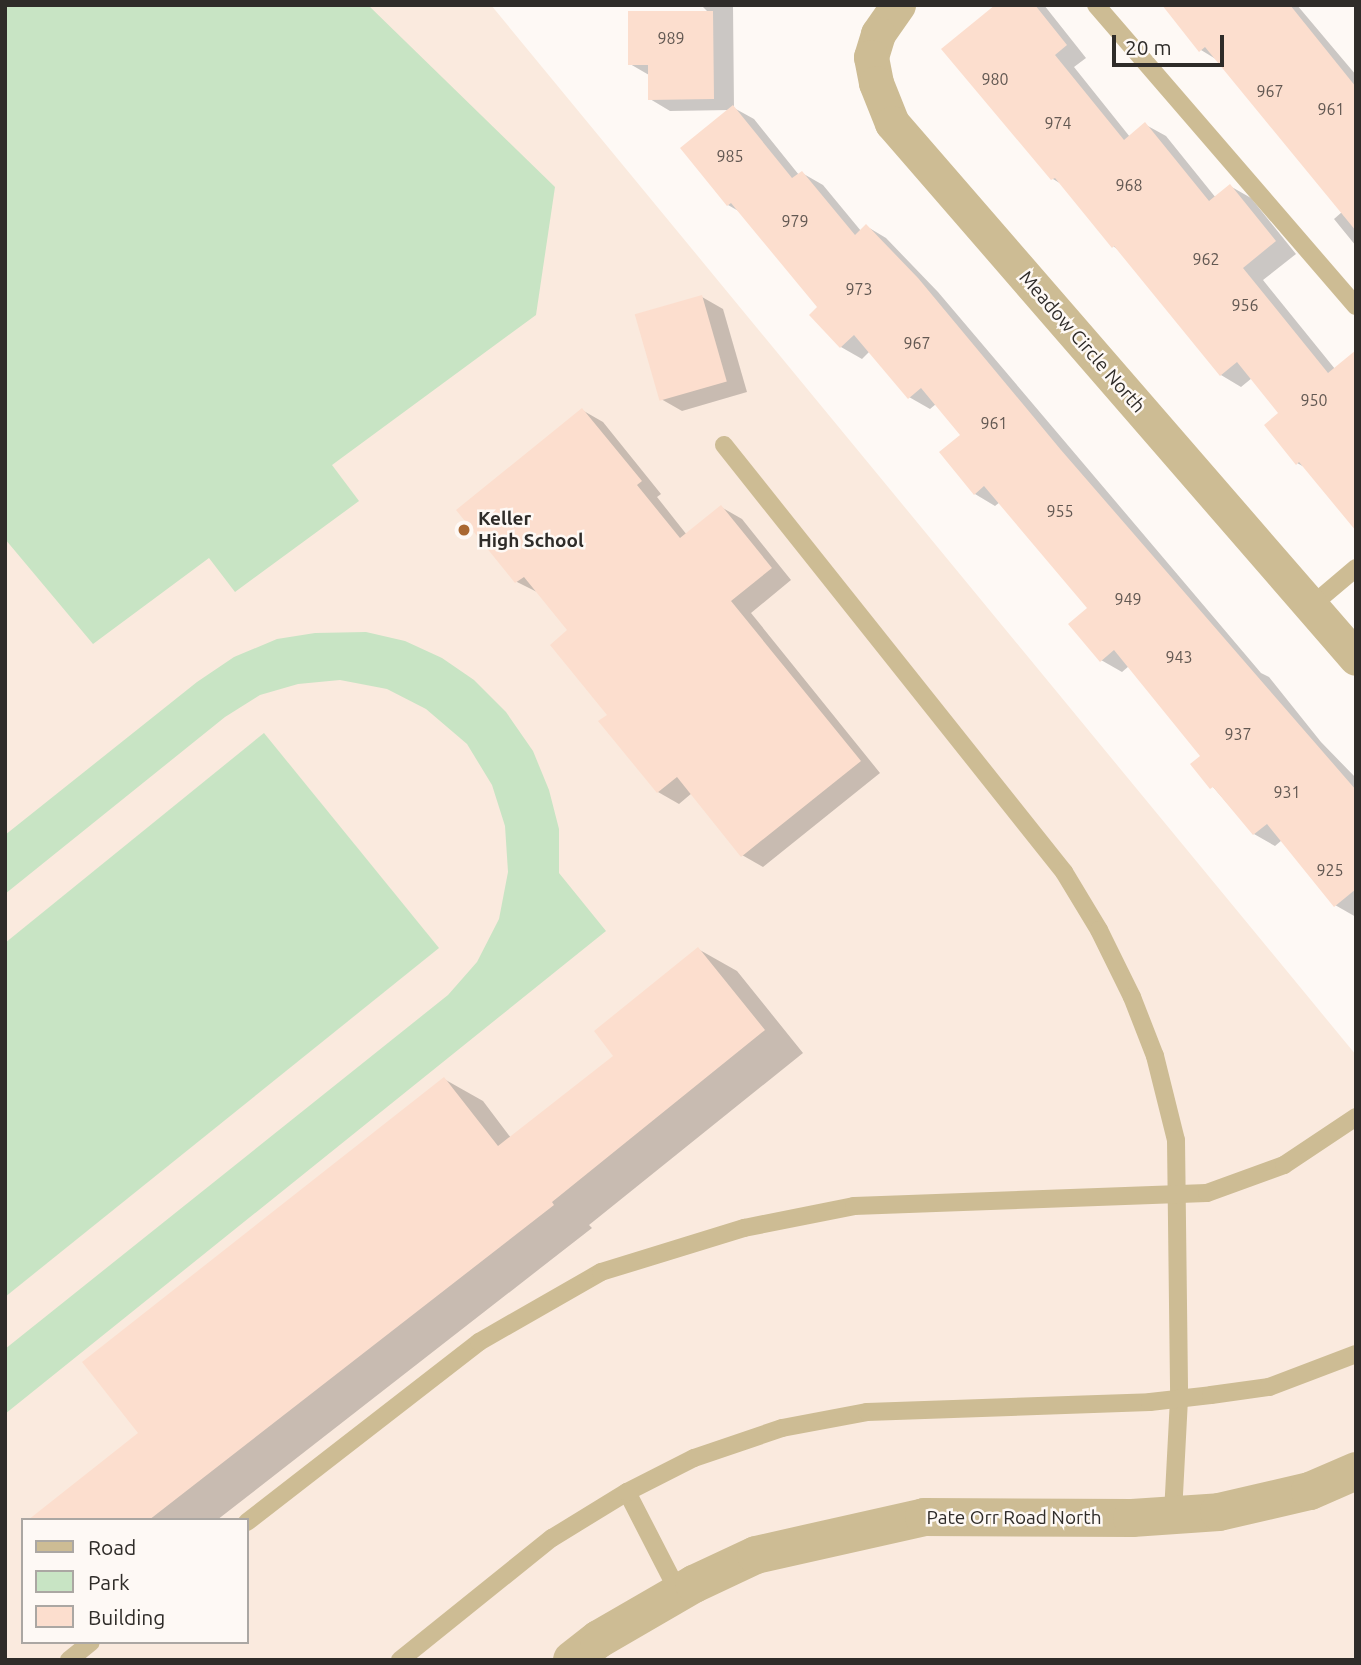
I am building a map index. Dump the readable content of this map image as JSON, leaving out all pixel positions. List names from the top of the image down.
{
  "streets": {
    "street": ["Meadow Circle North", "Pate Orr Road North"]
  },
  "places": ["Keller High School"],
  "house_numbers": [
    "989",
    "980",
    "967",
    "961",
    "974",
    "985",
    "968",
    "979",
    "962",
    "973",
    "956",
    "967",
    "950",
    "961",
    "955",
    "949",
    "943",
    "937",
    "931",
    "925"
  ],
  "legend": ["Road", "Park", "Building"],
  "scale_bar": "20 m"
}
